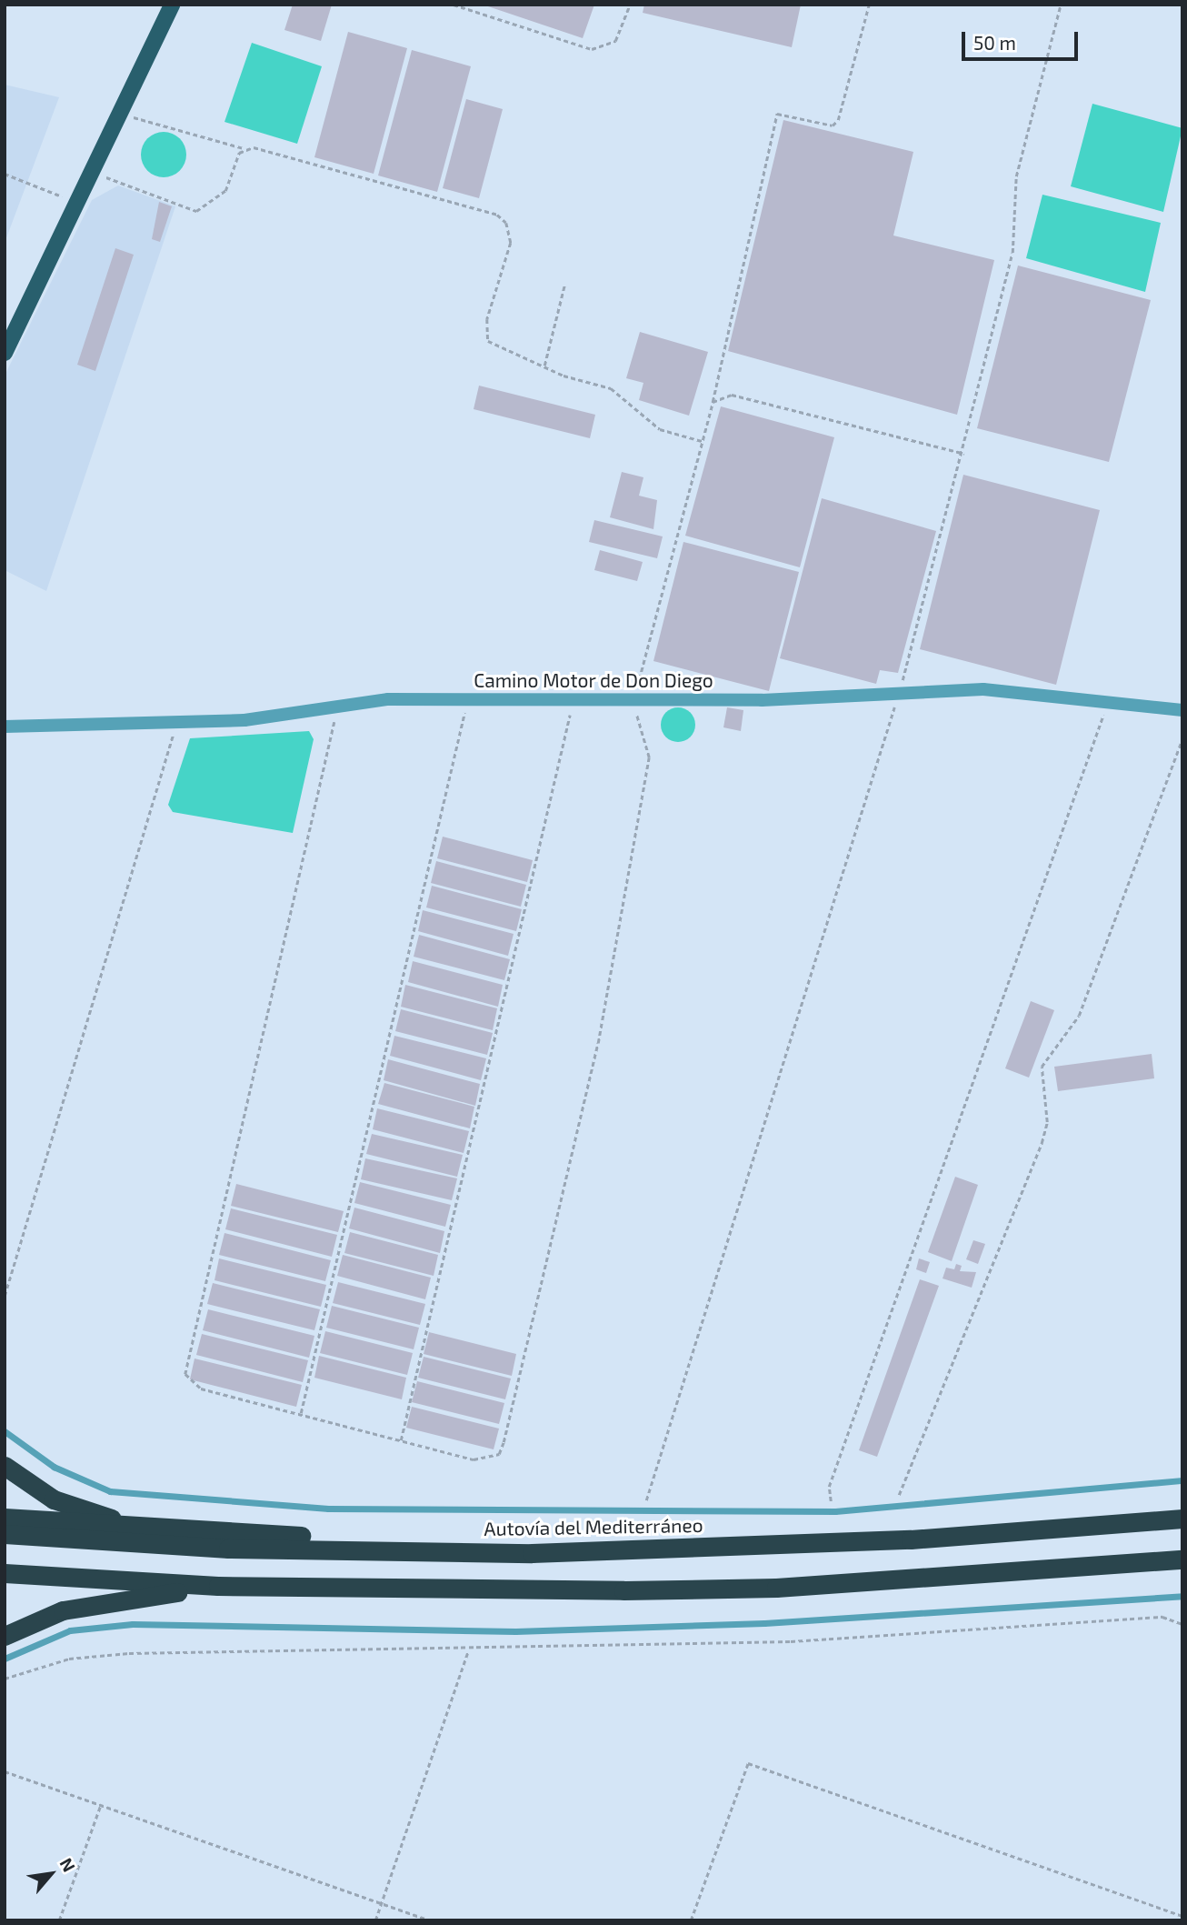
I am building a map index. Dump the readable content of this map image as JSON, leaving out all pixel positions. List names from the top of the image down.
{
  "streets": {
    "highway": ["Autovía del Mediterráneo"],
    "street": ["Camino Motor de Don Diego"]
  },
  "scale_bar": "50 m",
  "north": "top right"
}
